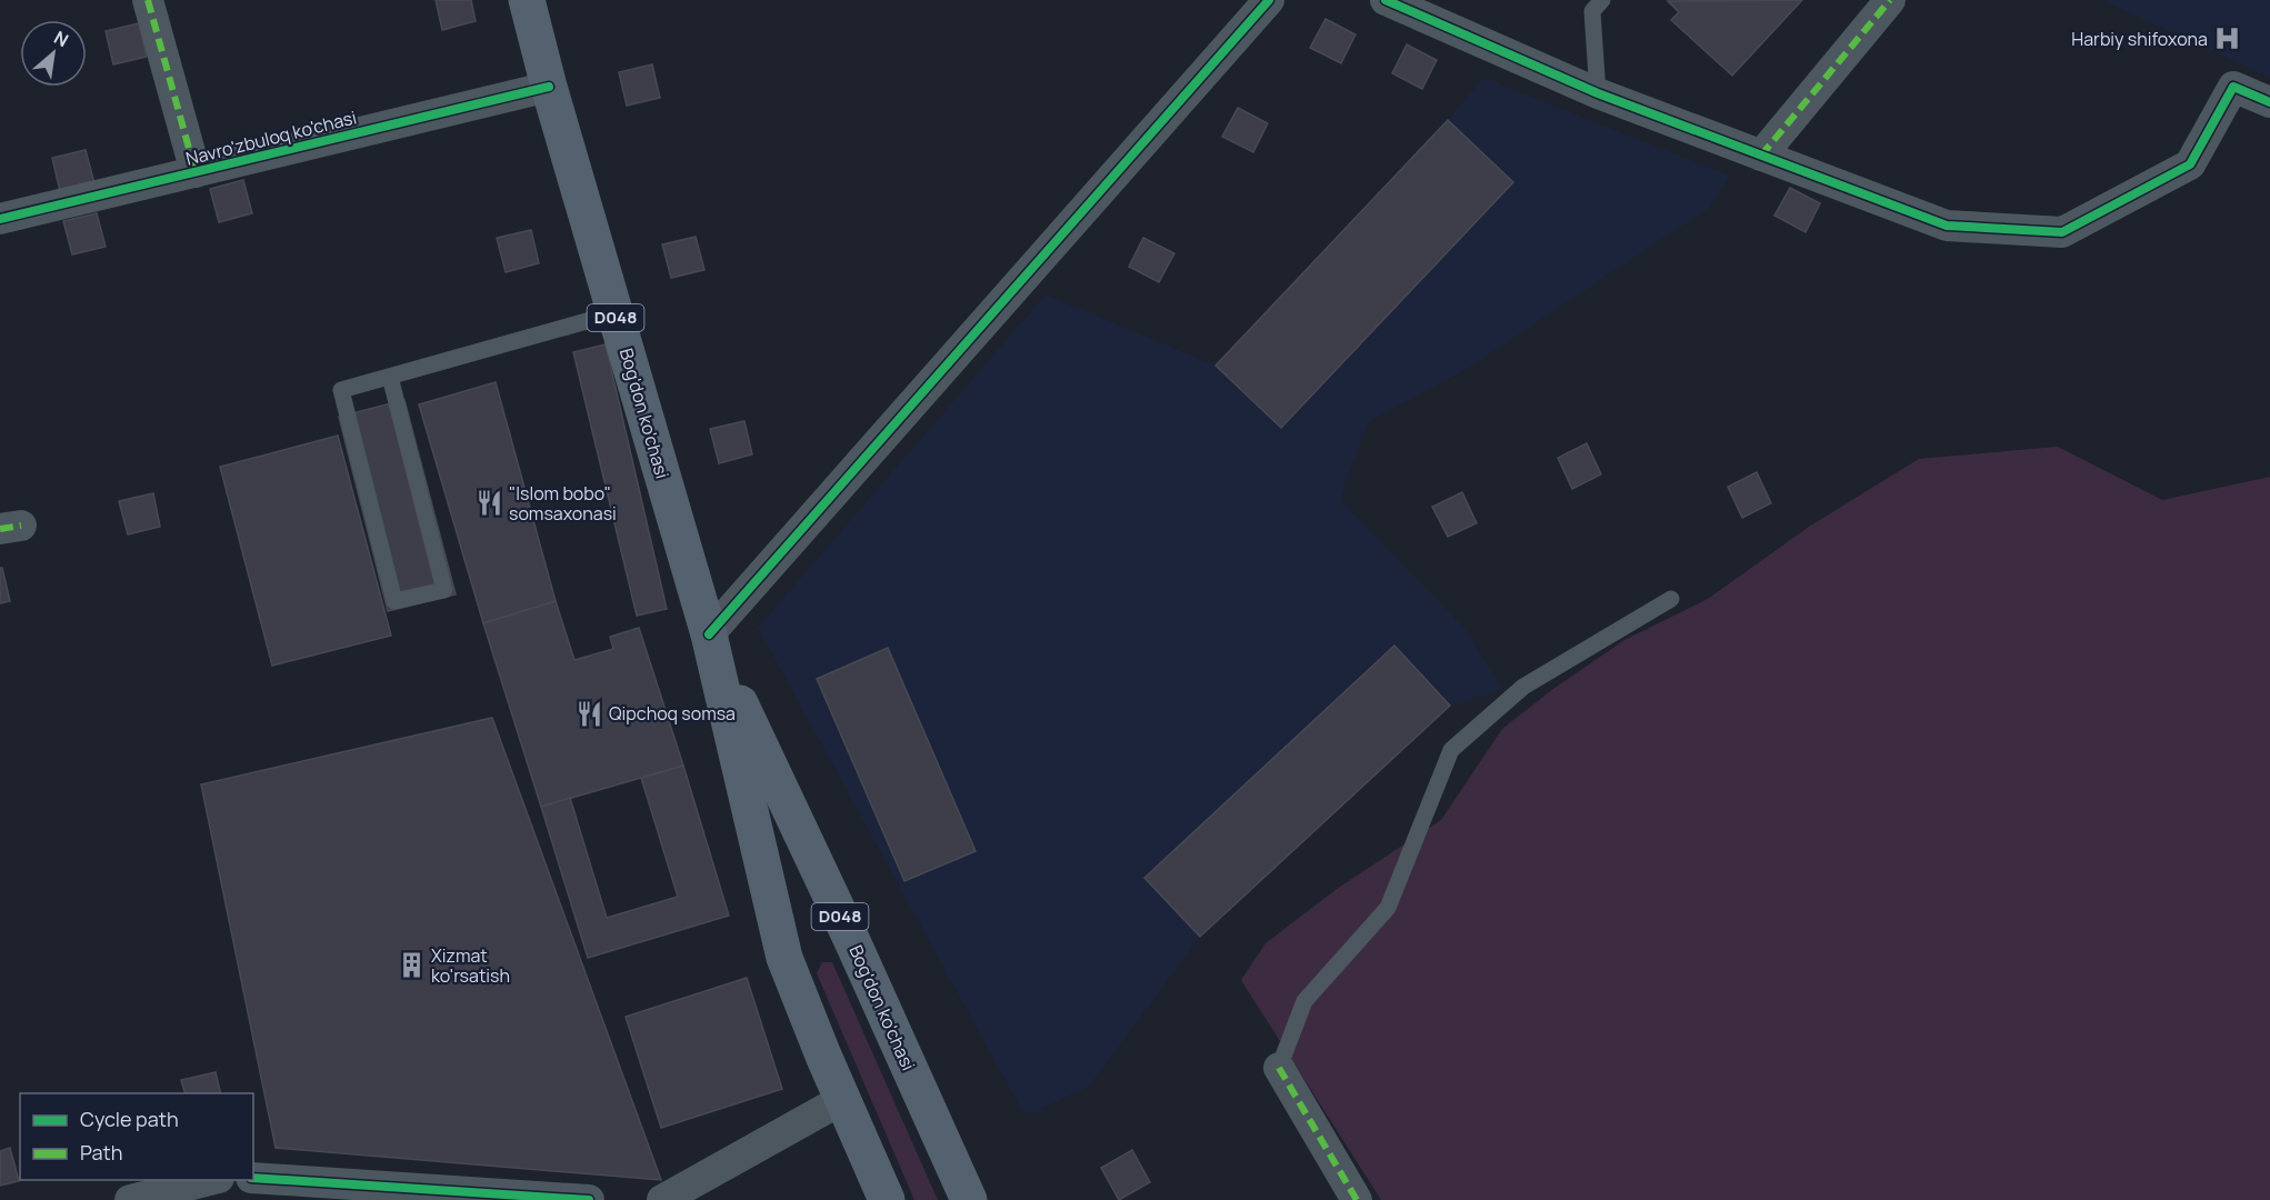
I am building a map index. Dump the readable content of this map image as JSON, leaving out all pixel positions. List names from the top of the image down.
{
  "streets": {
    "main road": ["D048", "Bog'don ko'chasi"],
    "street": ["Navro'zbuloq ko'chasi"]
  },
  "crossings": [
    ["Navro'zbuloq ko'chasi", "Bog'don ko'chasi"]
  ],
  "places": {
    "hospital": ["Harbiy shifoxona"],
    "restaurant": ["\"Islom bobo\" somsaxonasi", "Qipchoq somsa"],
    "building": ["Xizmat ko'rsatish"]
  },
  "legend": ["Cycle path", "Path"],
  "north": "top right"
}
